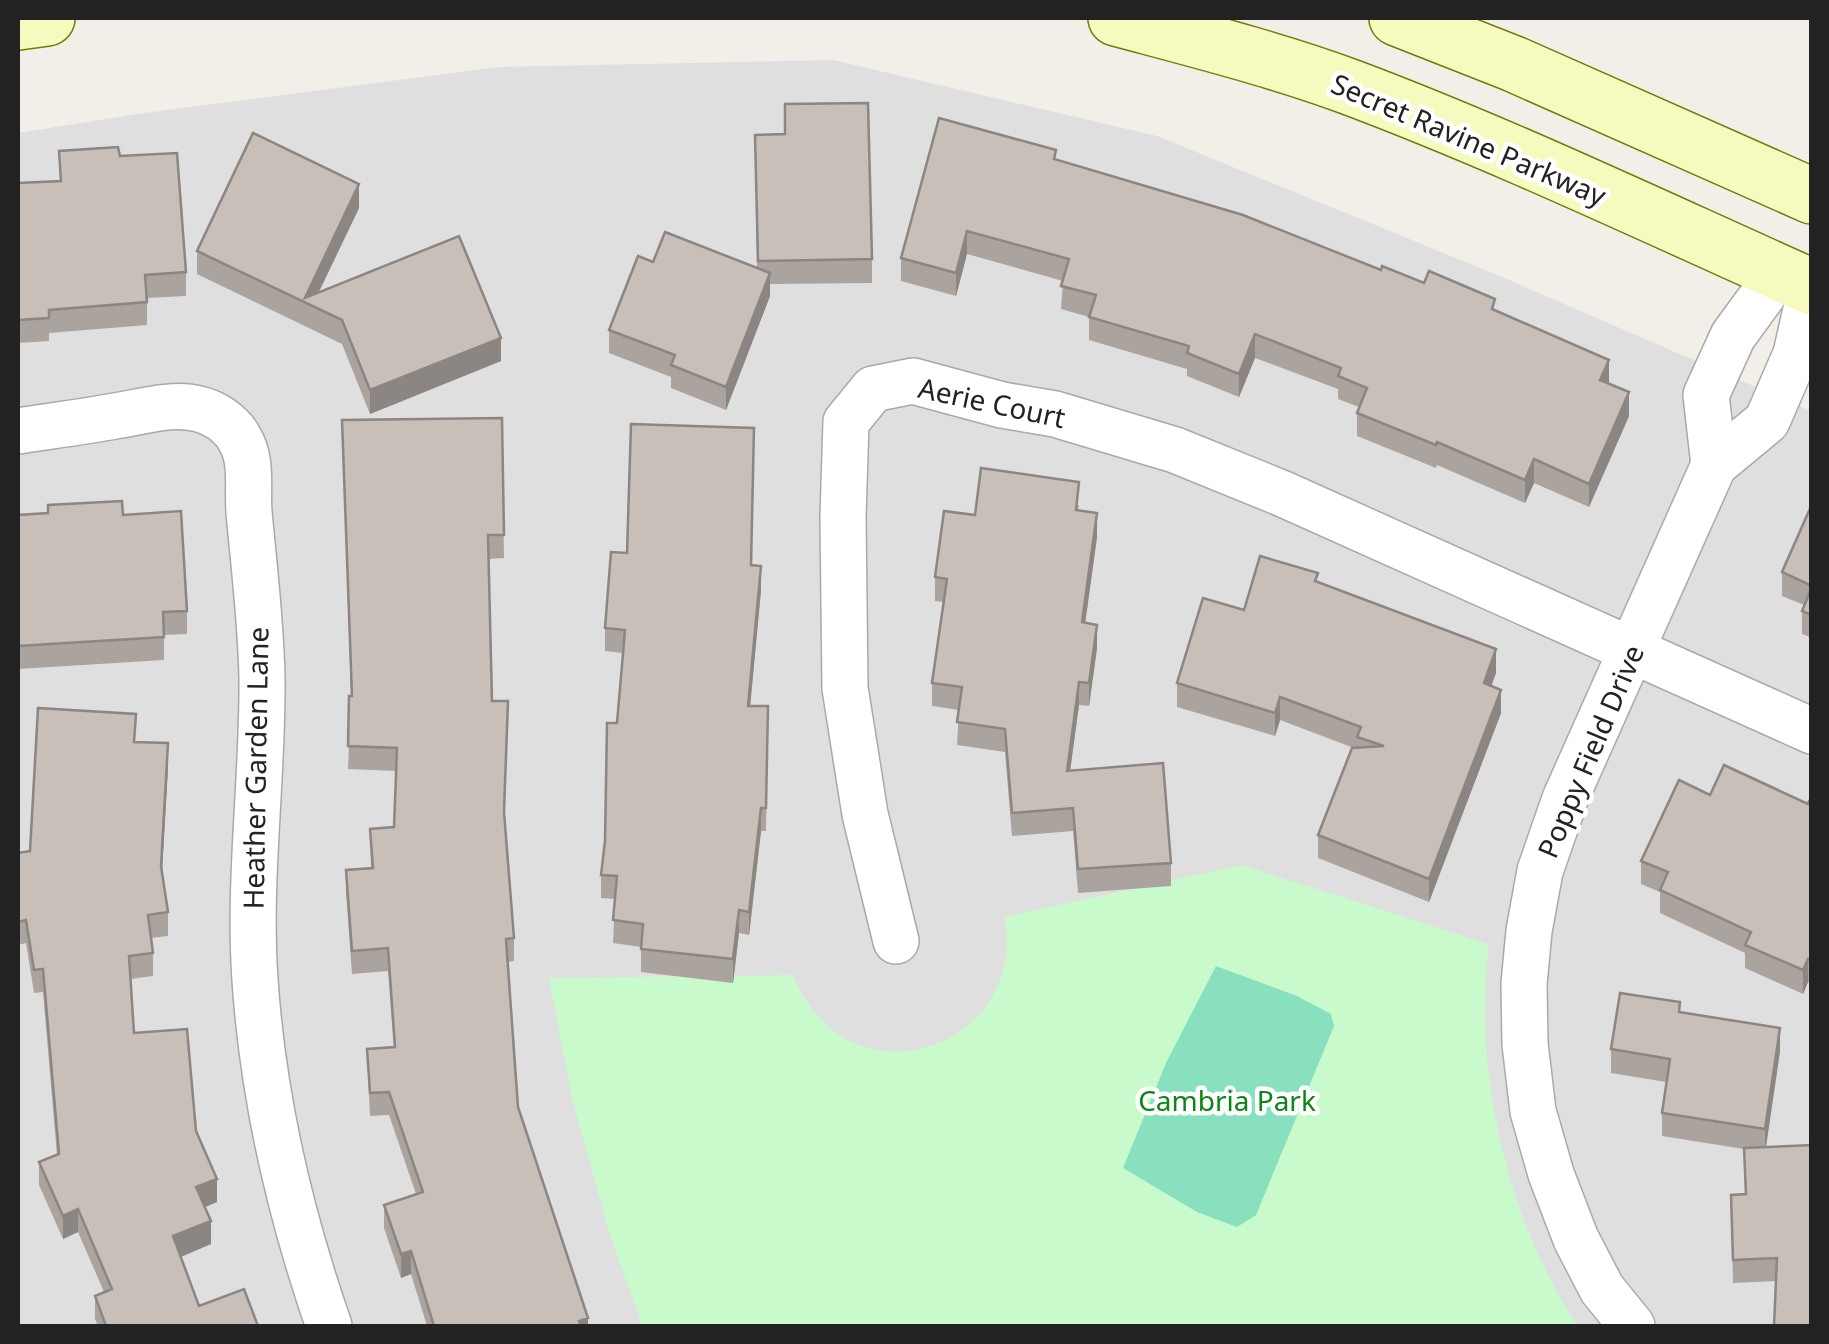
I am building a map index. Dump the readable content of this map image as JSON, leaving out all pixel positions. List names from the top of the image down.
{
  "streets": {
    "main road": ["Secret Ravine Parkway"],
    "street": ["Aerie Court", "Poppy Field Drive", "Heather Garden Lane"]
  },
  "crossings": [
    ["Secret Ravine Parkway", "Poppy Field Drive"],
    ["Aerie Court", "Poppy Field Drive"]
  ],
  "parks": ["Cambria Park"]
}
